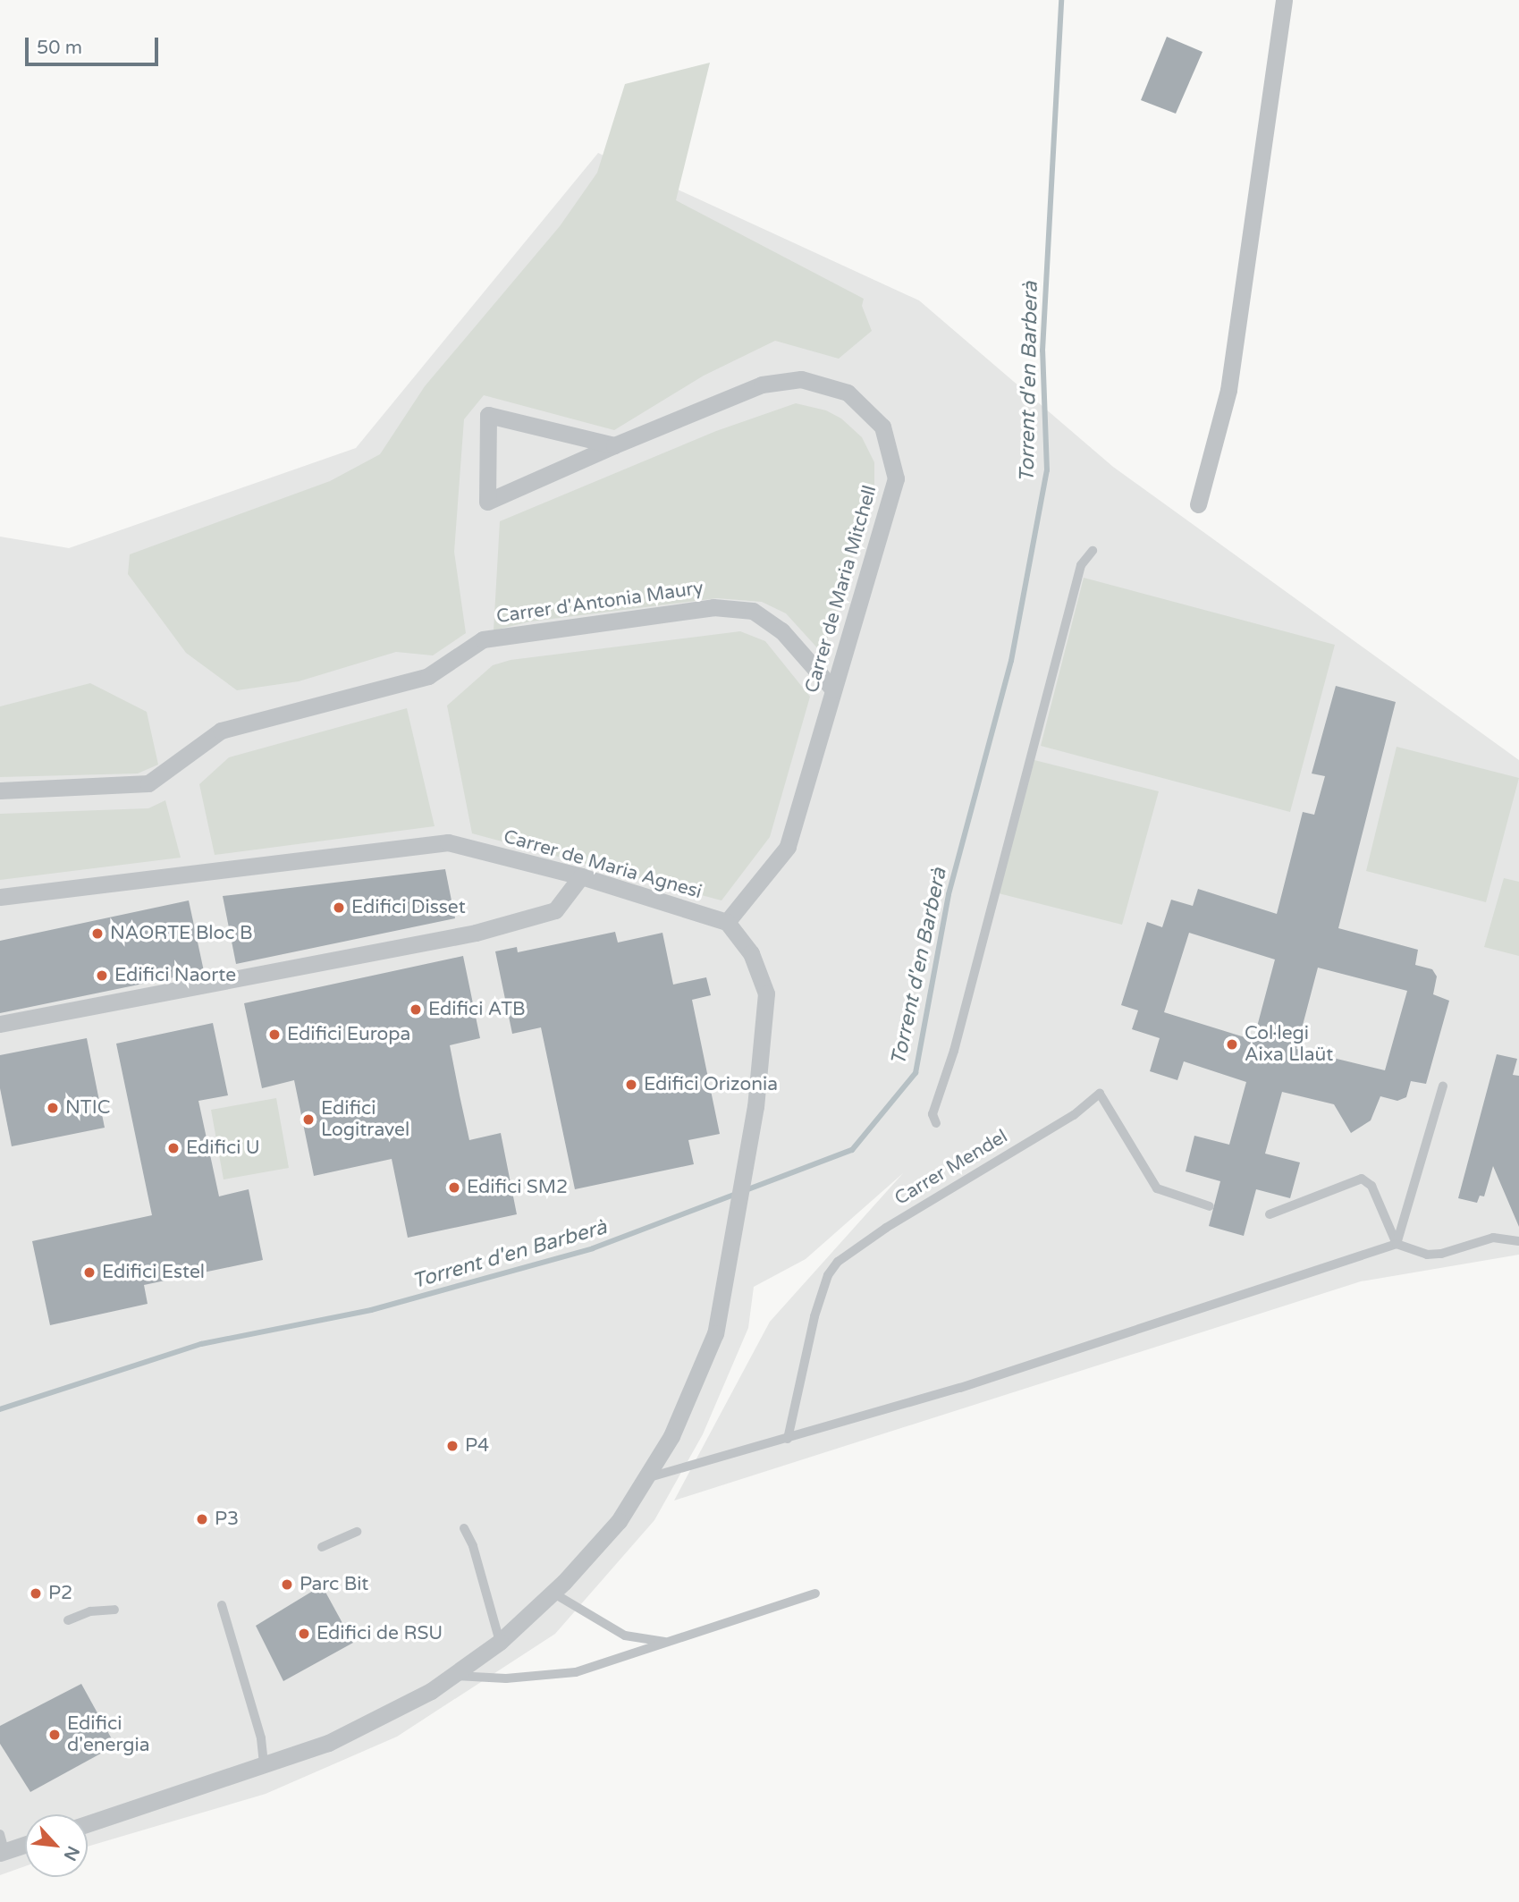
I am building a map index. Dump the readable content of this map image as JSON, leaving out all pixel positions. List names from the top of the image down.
{
  "streets": {
    "street": ["Carrer de Maria Mitchell", "Carrer d'Antonia Maury", "Carrer de Maria Agnesi"],
    "lane": ["Carrer Mendel"]
  },
  "crossings": [
    ["Carrer de Maria Mitchell", "Carrer d'Antonia Maury"],
    ["Carrer de Maria Mitchell", "Carrer de Maria Agnesi"]
  ],
  "water": ["Torrent d'en Barberà"],
  "places": [
    "Edifici Disset",
    "NAORTE Bloc B",
    "Edifici Naorte",
    "Edifici ATB",
    "Edifici Europa",
    "Col·legi Aixa Llaüt",
    "Edifici Orizonia",
    "NTIC",
    "Edifici Logitravel",
    "Edifici U",
    "Edifici SM2",
    "Edifici Estel",
    "P4",
    "P3",
    "Parc Bit",
    "P2",
    "Edifici de RSU",
    "Edifici d'energia"
  ],
  "scale_bar": "50 m",
  "north": "bottom right"
}
